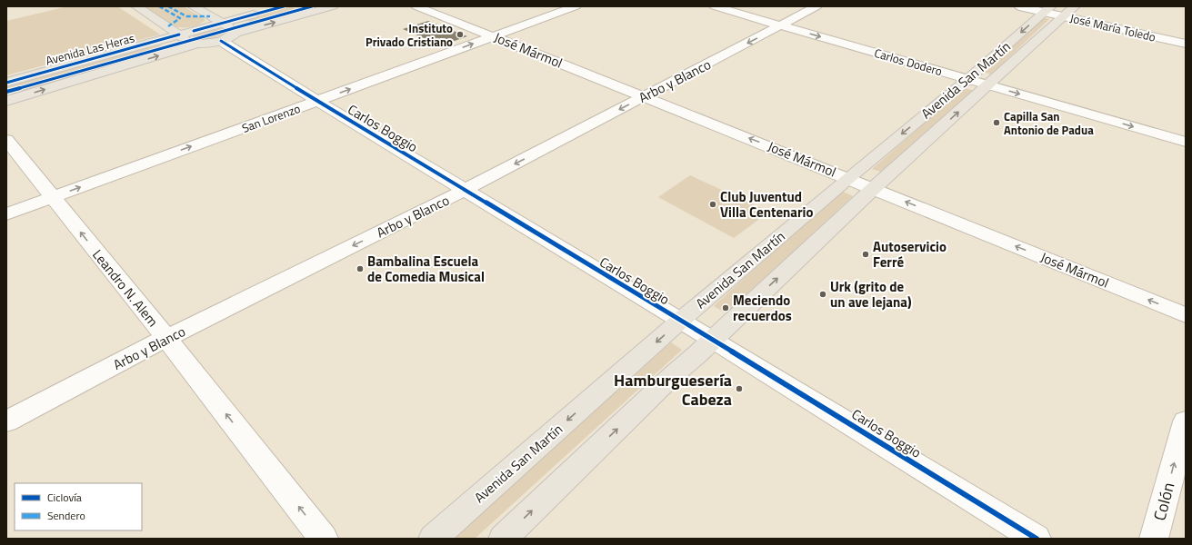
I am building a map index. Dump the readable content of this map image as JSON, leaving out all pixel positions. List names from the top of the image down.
{
  "streets": {
    "main road": ["Avenida Las Heras", "Avenida San Martín"],
    "street": [
      "José María Toledo",
      "José Mármol",
      "Carlos Dodero",
      "Arbo y Blanco",
      "San Lorenzo",
      "Carlos Boggio",
      "Leandro N. Alem",
      "Colón"
    ]
  },
  "crossings": [
    ["José María Toledo", "Avenida San Martín"],
    ["Avenida Las Heras", "Carlos Boggio"],
    ["José Mármol", "Avenida San Martín"],
    ["José Mármol", "Arbo y Blanco"],
    ["José Mármol", "San Lorenzo"],
    ["Carlos Dodero", "Avenida San Martín"],
    ["Carlos Dodero", "Arbo y Blanco"],
    ["Avenida San Martín", "Carlos Boggio"],
    ["Arbo y Blanco", "Carlos Boggio"],
    ["Arbo y Blanco", "Leandro N. Alem"],
    ["San Lorenzo", "Carlos Boggio"],
    ["San Lorenzo", "Leandro N. Alem"]
  ],
  "one_way": [
    "José Mármol",
    "Carlos Dodero",
    "Arbo y Blanco",
    "San Lorenzo",
    "Leandro N. Alem",
    "Colón"
  ],
  "places": [
    "Instituto Privado Cristiano",
    "Capilla San Antonio de Padua",
    "Club Juventud Villa Centenario",
    "Autoservicio Ferré",
    "Bambalina Escuela de Comedia Musical",
    "Urk (grito de un ave lejana)",
    "Meciendo recuerdos",
    "Hamburguesería Cabeza"
  ],
  "legend": ["Ciclovía", "Sendero"]
}
